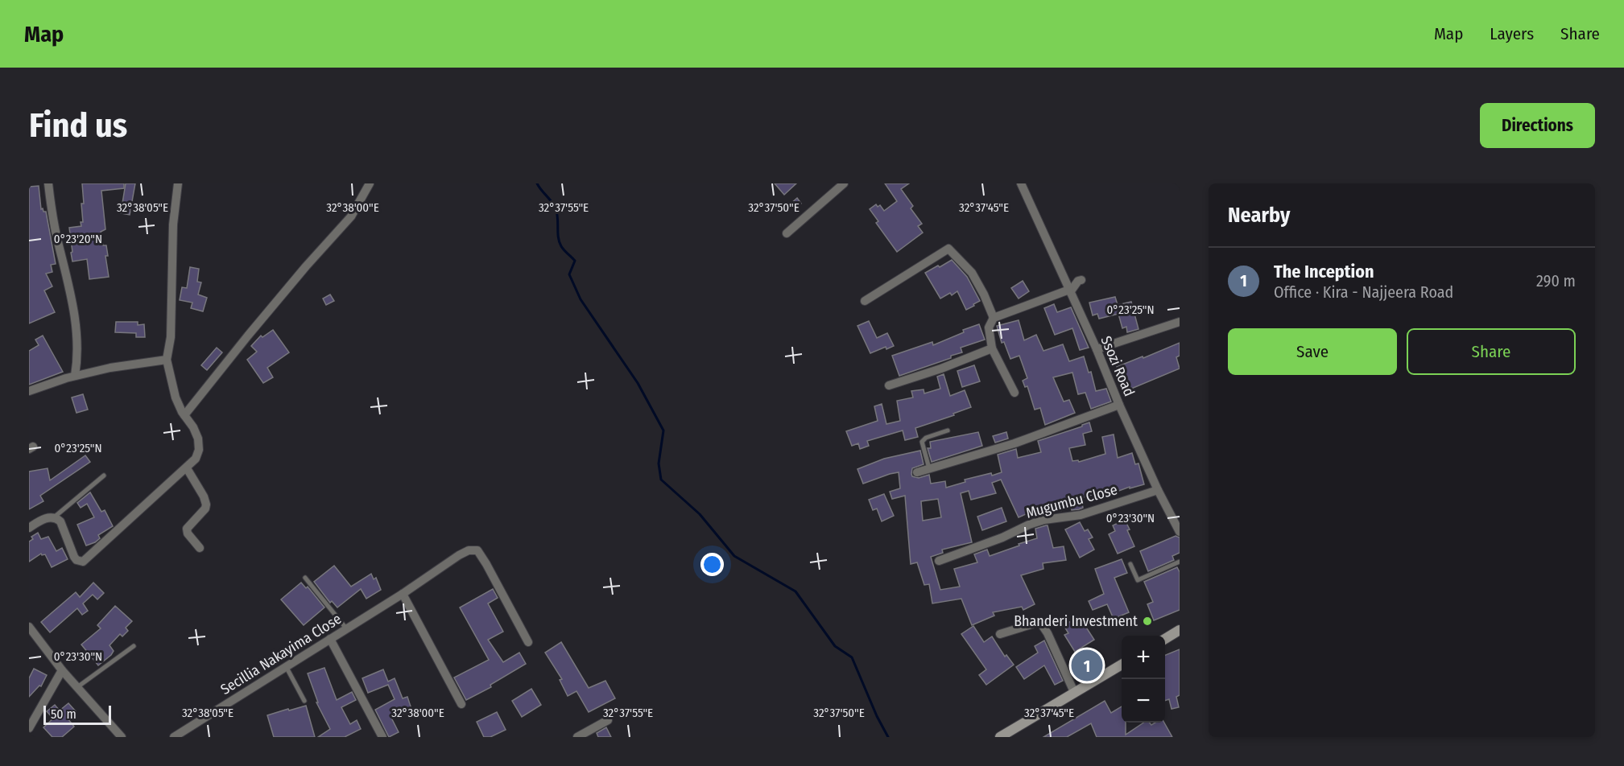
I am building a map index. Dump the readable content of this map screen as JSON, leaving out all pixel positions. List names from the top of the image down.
{
  "streets": {
    "street": ["Ssozi Road", "Mugumbu Close", "Secillia Nakayima Close"]
  },
  "crossings": [
    ["Ssozi Road", "Mugumbu Close"]
  ],
  "places": ["Bhanderi Investment"],
  "scale_bar": "50 m",
  "page": {
    "header": "Map",
    "nav": ["Map", "Layers", "Share"],
    "buttons": [
      "Directions",
      ["Save", "Share"]
    ],
    "title": "Find us",
    "heading": "Nearby",
    "list": [
      {
        "mark": "1",
        "name": "The Inception",
        "note": "Office · Kira - Najjeera Road",
        "value": "290 m"
      }
    ],
    "map_buttons": ["+", "−"],
    "pins": "1",
    "scale": "50 m"
  },
  "coordinates": [
    "32°38'05\"E",
    "32°38'00\"E",
    "32°37'55\"E",
    "32°37'50\"E",
    "32°37'45\"E",
    "0°23'20\"N",
    "0°23'25\"N",
    "0°23'30\"N"
  ]
}
